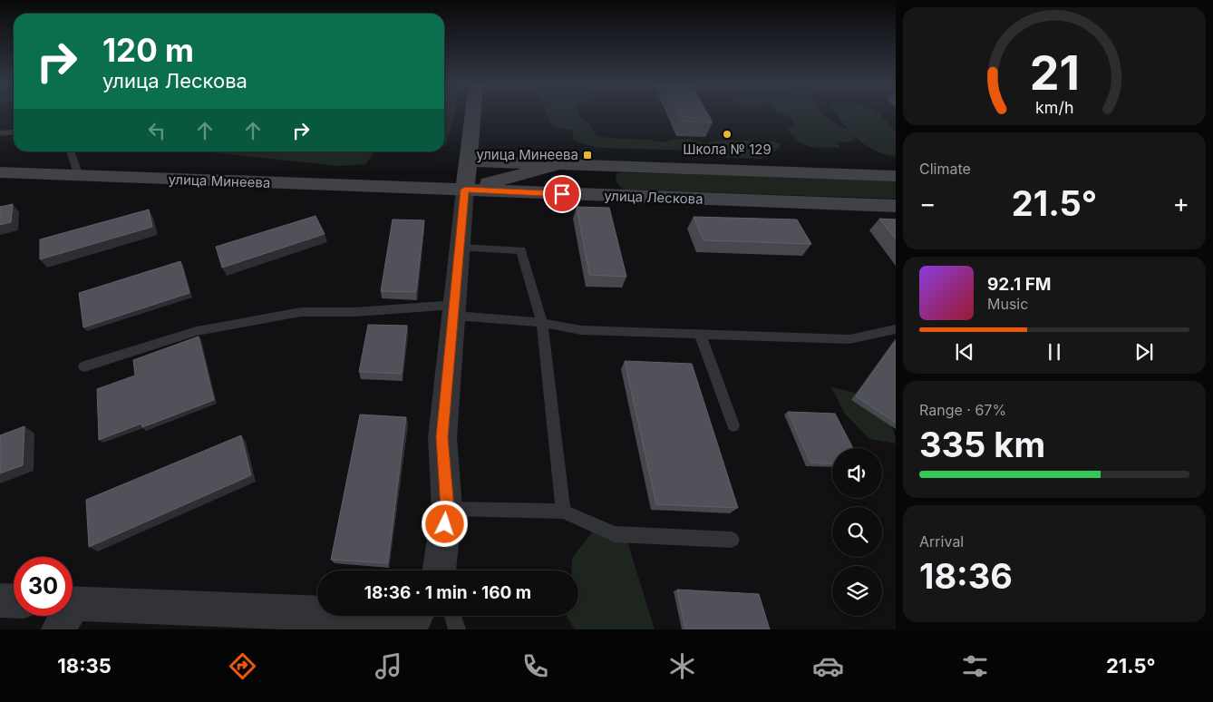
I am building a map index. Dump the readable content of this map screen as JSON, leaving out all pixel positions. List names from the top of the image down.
{
  "streets": {
    "main road": ["улица Минеева", "улица Лескова"]
  },
  "crossings": [
    ["улица Минеева", "улица Лескова"]
  ],
  "places": {
    "other": ["Школа № 129"],
    "transit": ["улица Минеева"]
  },
  "page": {
    "turn": ["120 m", "улица Лескова"],
    "tile": [
      "Climate",
      ["Range · 67%", "335 km"],
      ["Arrival", "18:36"]
    ],
    "heat": ["−", "21.5°", "+"],
    "song": ["92.1 FM", "Music"],
    "limit": "30",
    "trip": "18:36 · 1 min · 160 m",
    "tabs": ["18:35", "21.5°"],
    "gauge": ["21", "km/h"]
  }
}
